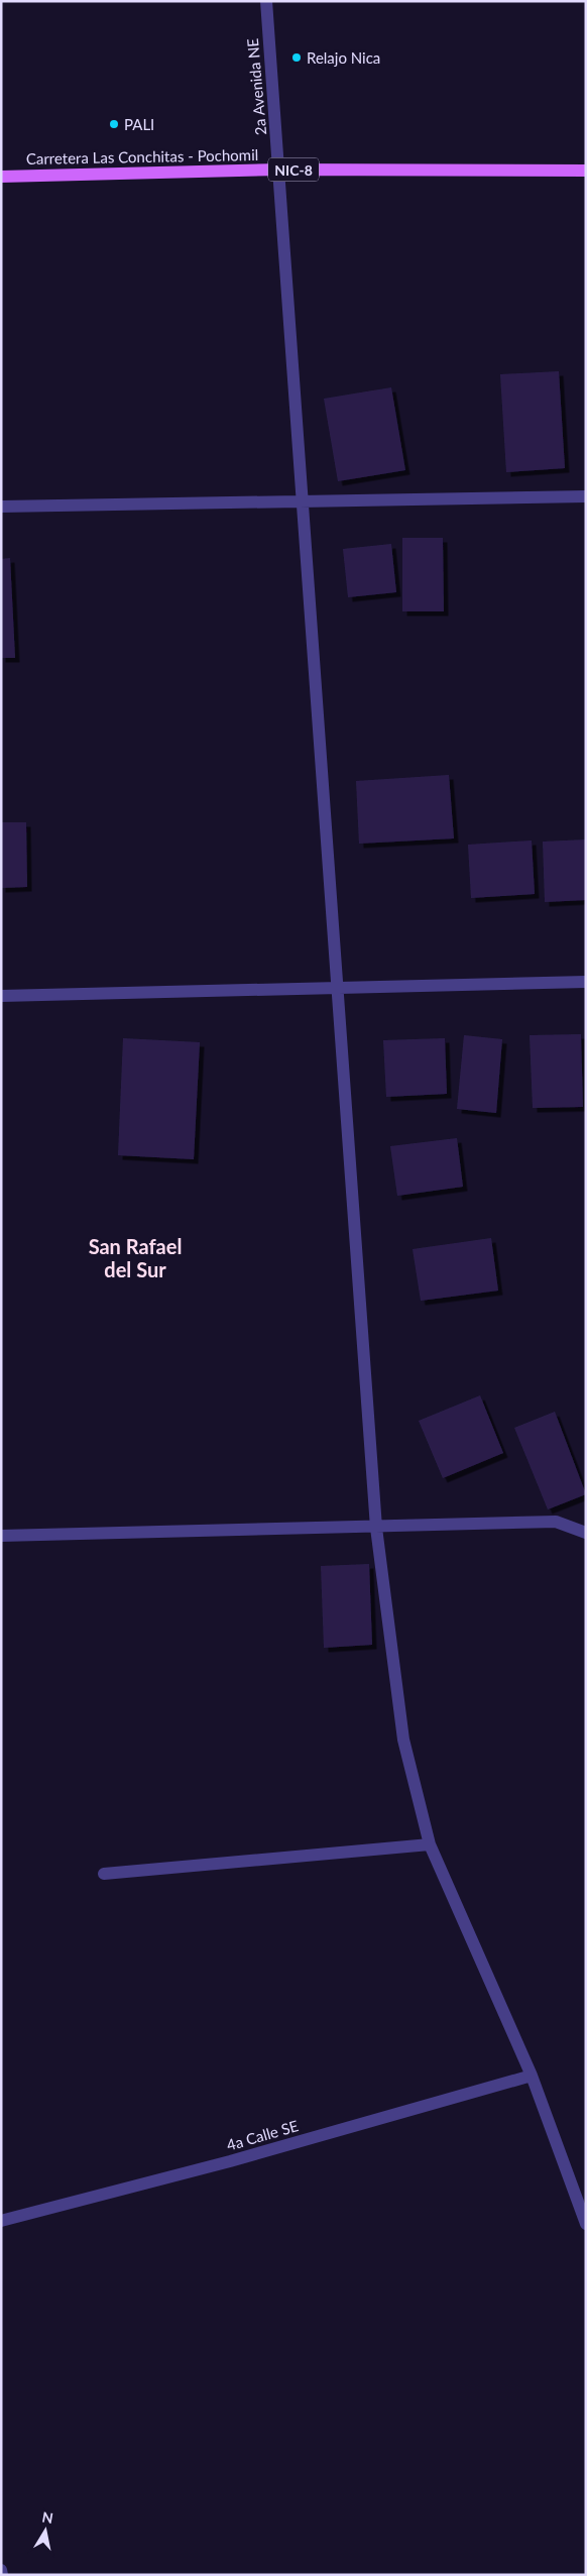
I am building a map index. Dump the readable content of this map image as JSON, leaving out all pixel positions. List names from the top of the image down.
{
  "streets": {
    "main road": ["Carretera Las Conchitas - Pochomil", "NIC-8"],
    "street": ["2a Avenida NE", "4a Calle SE"]
  },
  "crossings": [
    ["2a Avenida NE", "Carretera Las Conchitas - Pochomil"],
    ["2a Avenida NE", "4a Calle SE"]
  ],
  "districts": ["San Rafael del Sur"],
  "places": ["Relajo Nica", "PALI"],
  "north": "top"
}
